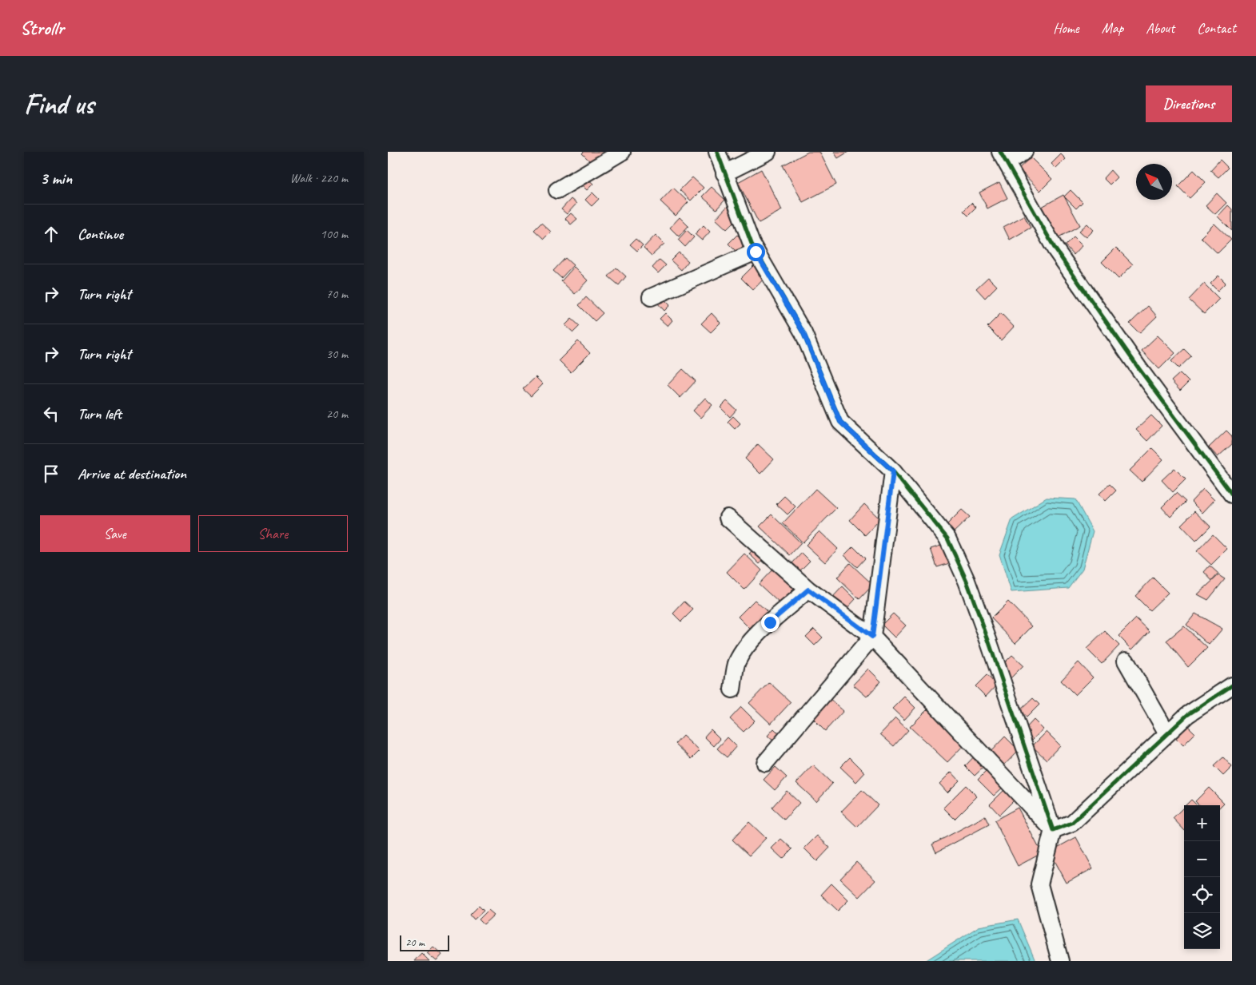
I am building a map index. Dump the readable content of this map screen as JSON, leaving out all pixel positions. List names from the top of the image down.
{
  "scale_bar": "20 m",
  "north": "top left",
  "page": {
    "header": "Strollr",
    "nav": [
      "Home",
      "Map",
      "About",
      "Contact"
    ],
    "buttons": [
      "Directions",
      ["Save", "Share"]
    ],
    "title": "Find us",
    "heading": ["3 min", "Walk · 220 m"],
    "list": [
      ["Continue", "100 m"],
      ["Turn right", "70 m"],
      ["Turn right", "30 m"],
      ["Turn left", "20 m"],
      "Arrive at destination"
    ],
    "map_buttons": ["+", "−"],
    "scale": "20 m"
  }
}
